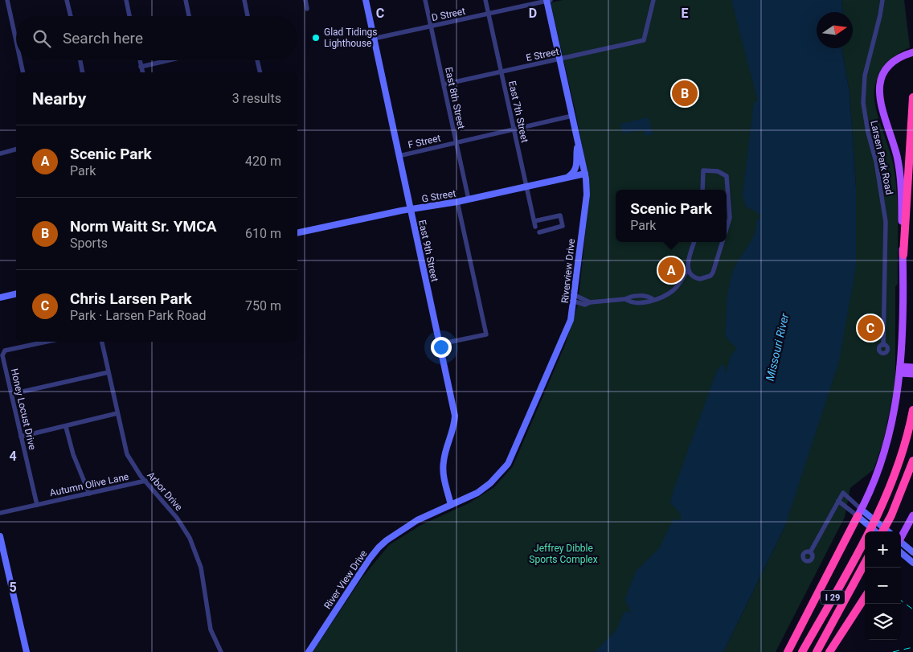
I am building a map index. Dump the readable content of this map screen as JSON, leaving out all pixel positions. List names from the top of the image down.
{
  "streets": {
    "highway": ["I 29"],
    "main road": [
      "G Street",
      "East 9th Street",
      "Riverview Drive",
      "River View Drive"
    ],
    "street": [
      "D Street",
      "E Street",
      "East 8th Street",
      "East 7th Street",
      "F Street",
      "Larsen Park Road",
      "Honey Locust Drive",
      "Autumn Olive Lane",
      "Arbor Drive"
    ]
  },
  "crossings": [
    ["D Street", "East 8th Street"],
    ["D Street", "East 7th Street"],
    ["D Street", "East 9th Street"],
    ["D Street", "Riverview Drive"],
    ["E Street", "East 8th Street"],
    ["E Street", "East 7th Street"],
    ["E Street", "Riverview Drive"],
    ["East 8th Street", "F Street"],
    ["East 8th Street", "G Street"],
    ["East 7th Street", "F Street"],
    ["East 7th Street", "G Street"],
    ["F Street", "East 9th Street"],
    ["F Street", "Riverview Drive"],
    ["G Street", "East 9th Street"],
    ["G Street", "Riverview Drive"],
    ["East 9th Street", "Riverview Drive"],
    ["East 9th Street", "River View Drive"],
    ["Riverview Drive", "River View Drive"],
    ["Honey Locust Drive", "Autumn Olive Lane"],
    ["Autumn Olive Lane", "Arbor Drive"]
  ],
  "water": ["Missouri River"],
  "parks": ["Jeffrey Dibble Sports Complex"],
  "places": ["Glad Tidings Lighthouse"],
  "north": "right",
  "page": {
    "search": "Search here",
    "heading": ["Nearby", "3 results"],
    "pins": ["B", "A", "C"],
    "list": [
      {
        "mark": "A",
        "name": "Scenic Park",
        "note": "Park",
        "value": "420 m"
      },
      {
        "mark": "B",
        "name": "Norm Waitt Sr. YMCA",
        "note": "Sports",
        "value": "610 m"
      },
      {
        "mark": "C",
        "name": "Chris Larsen Park",
        "note": "Park · Larsen Park Road",
        "value": "750 m"
      }
    ],
    "popup": ["Scenic Park", "Park"],
    "map_buttons": ["+", "−"]
  },
  "grid": {
    "columns": ["C", "D", "E"],
    "rows": ["4", "5"]
  }
}
